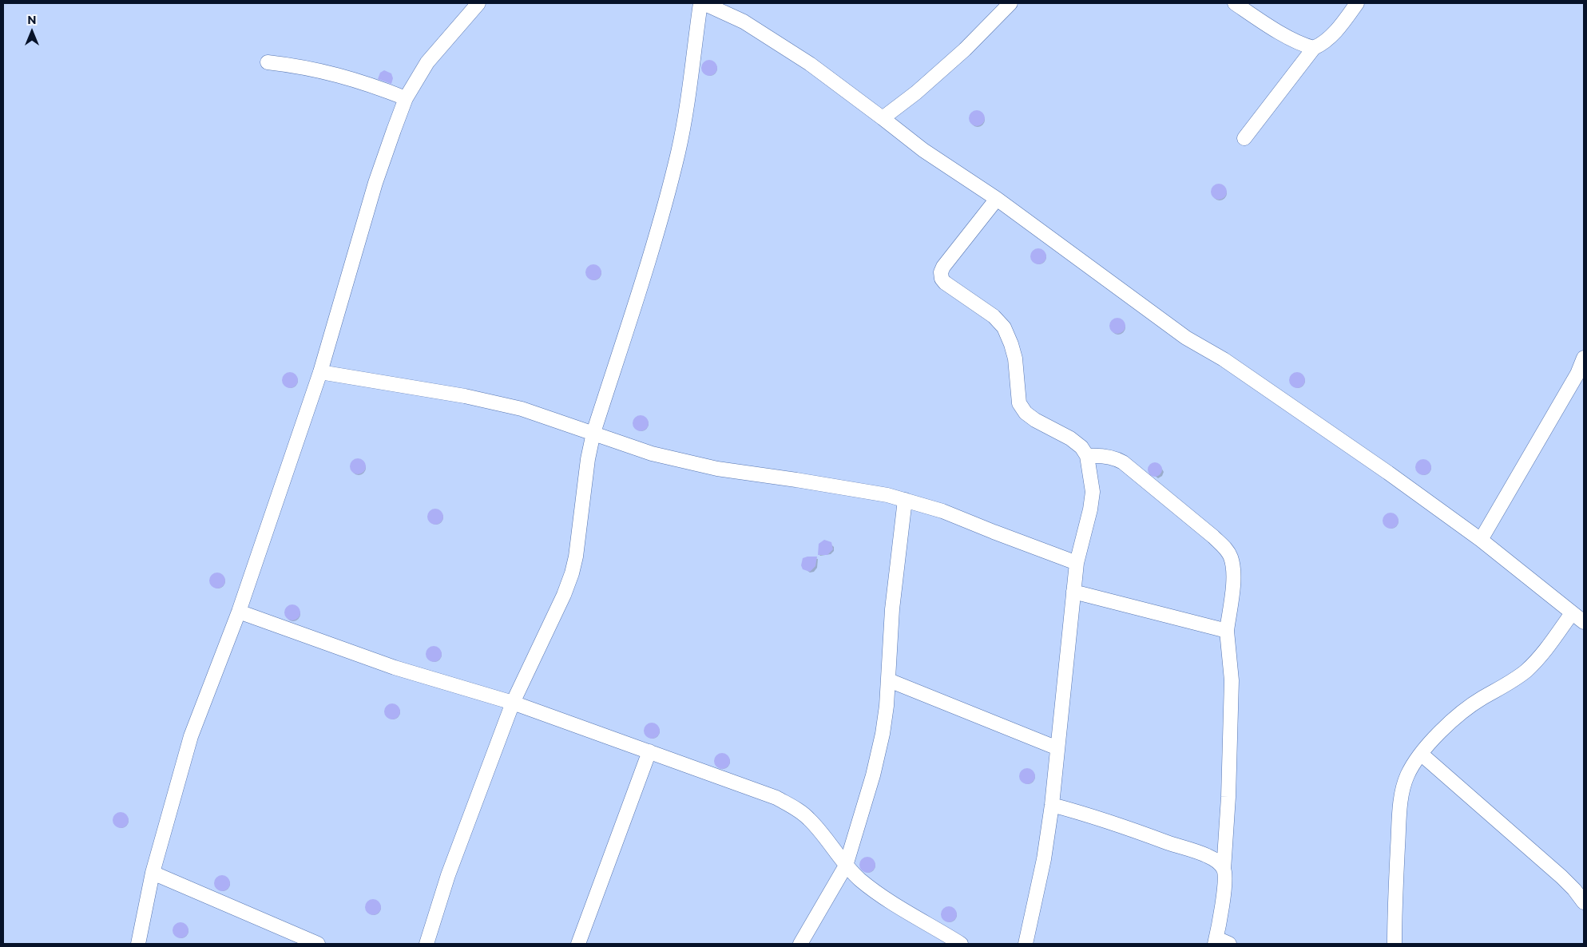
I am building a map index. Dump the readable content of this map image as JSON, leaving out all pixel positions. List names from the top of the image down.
{
  "north": "top"
}
